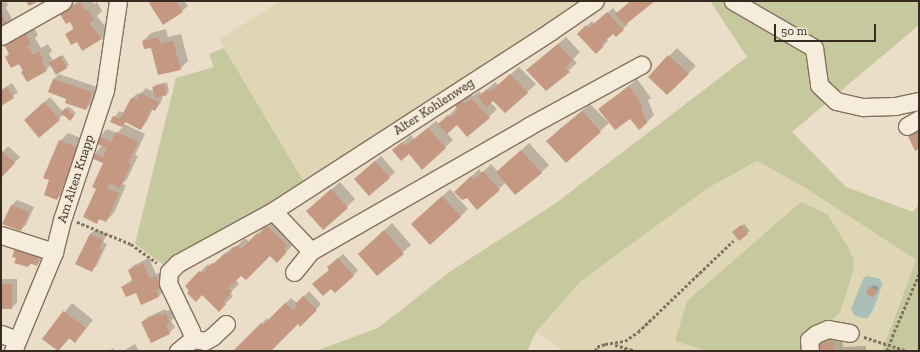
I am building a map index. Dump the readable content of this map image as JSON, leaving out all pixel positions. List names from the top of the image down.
{
  "streets": {
    "street": ["Alter Kohlenweg", "Am Alten Knapp"]
  },
  "scale_bar": "50 m"
}
